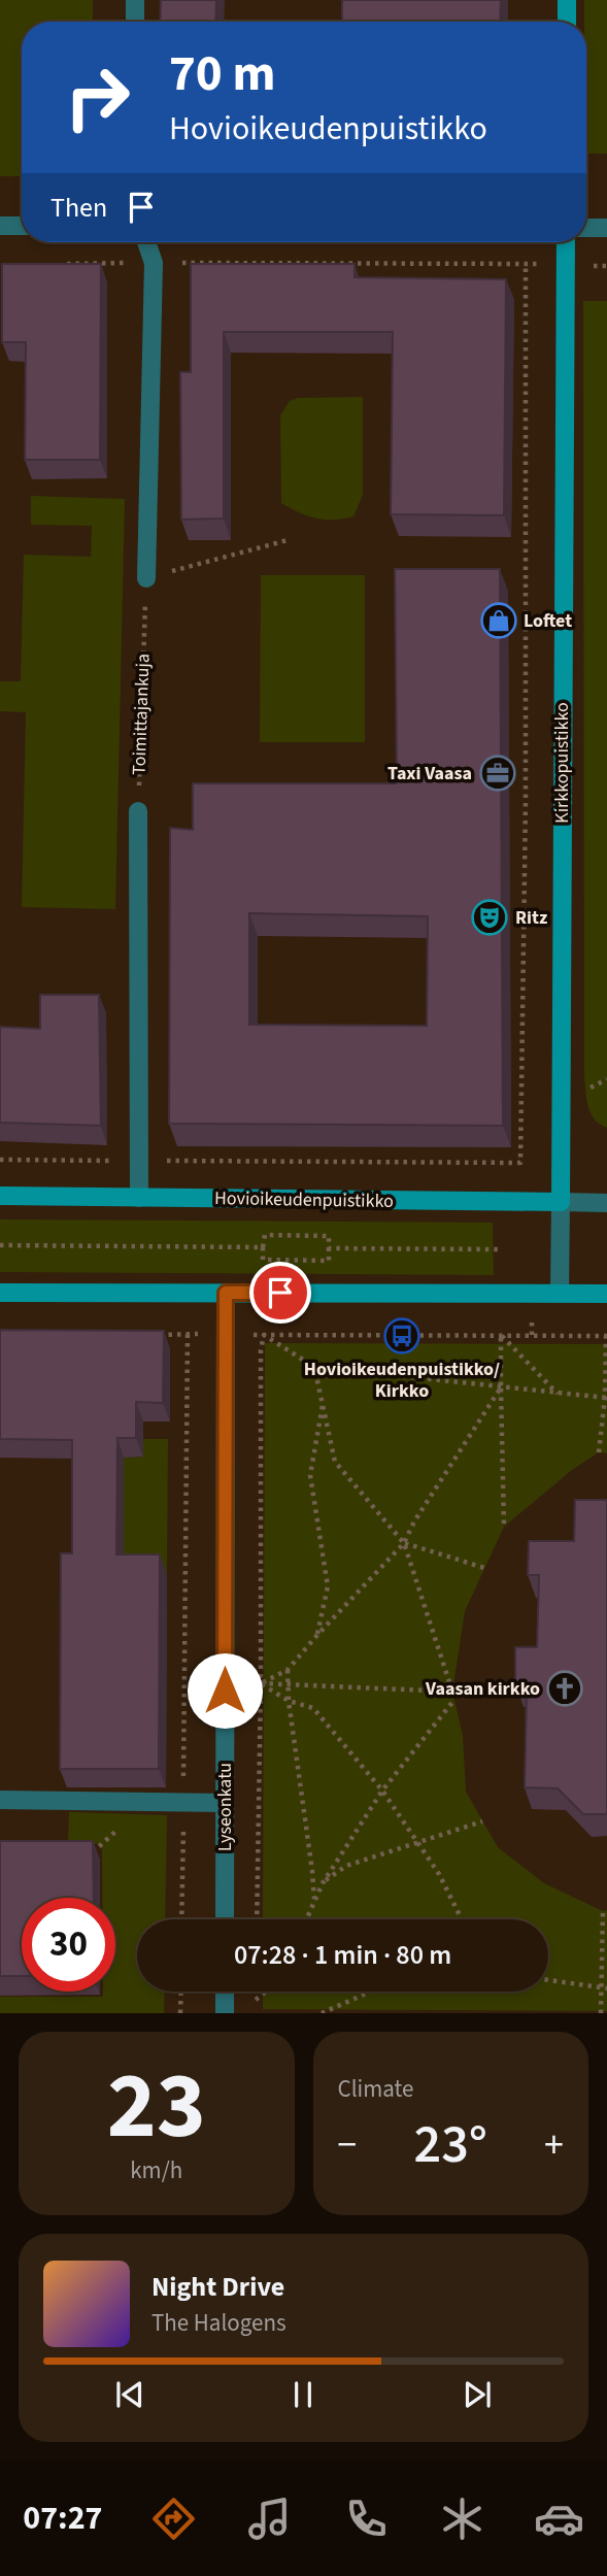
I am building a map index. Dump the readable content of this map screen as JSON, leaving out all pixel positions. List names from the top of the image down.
{
  "streets": {
    "main road": ["Kirkkopuistikko", "Hovioikeudenpuistikko"],
    "street": ["Lyseonkatu"],
    "path": ["Toimittajankuja"]
  },
  "crossings": [
    ["Kirkkopuistikko", "Hovioikeudenpuistikko"]
  ],
  "places": {
    "shop": ["Loftet"],
    "office": ["Taxi Vaasa"],
    "theatre": ["Ritz"],
    "bus stop": ["Hovioikeudenpuistikko/ Kirkko"],
    "church": ["Vaasan kirkko"]
  },
  "page": {
    "turn": ["70 m", "Hovioikeudenpuistikko"],
    "then": "Then",
    "limit": "30",
    "trip": "07:28 · 1 min · 80 m",
    "tile": [
      ["23", "km/h"],
      "Climate"
    ],
    "heat": ["−", "23°", "+"],
    "song": ["Night Drive", "The Halogens"],
    "tabs": "07:27"
  }
}
